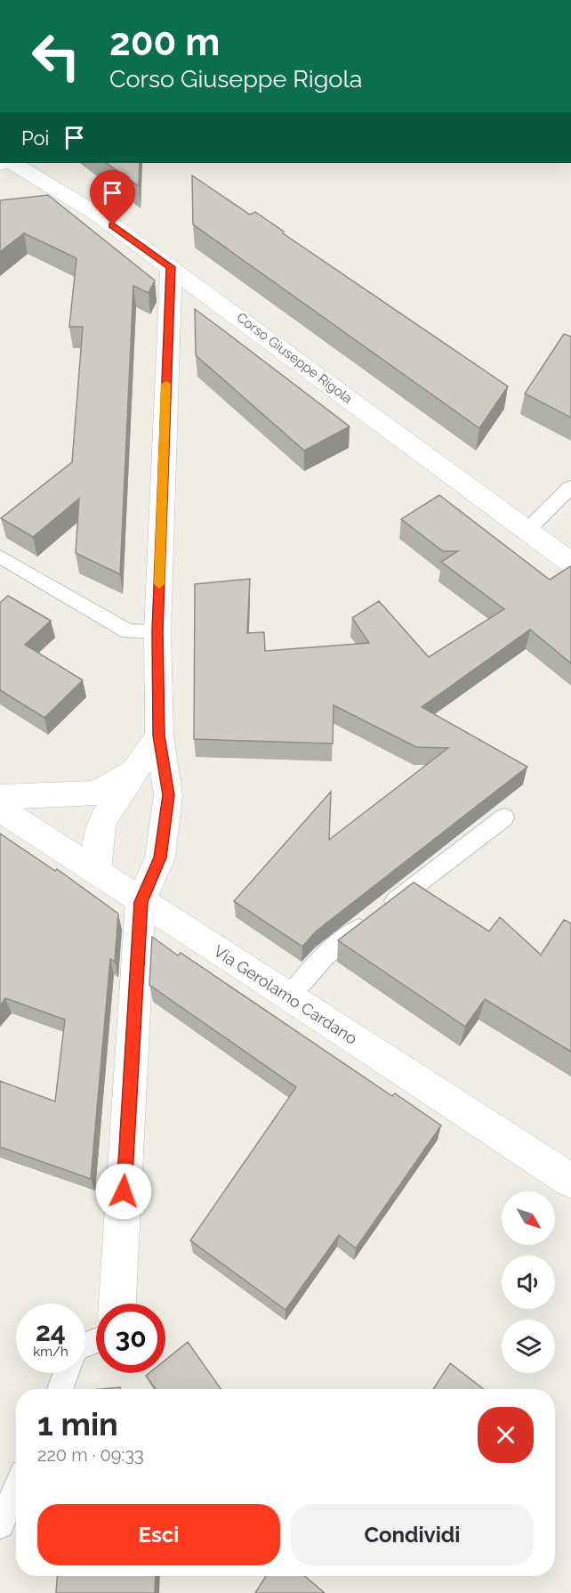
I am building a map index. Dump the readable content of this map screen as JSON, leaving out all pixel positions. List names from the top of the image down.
{
  "streets": {
    "street": ["Corso Giuseppe Rigola", "Via Gerolamo Cardano"]
  },
  "north": "bottom right",
  "page": {
    "turn": ["200 m", "Corso Giuseppe Rigola"],
    "then": "Poi",
    "speed": "24 km/h",
    "limit": "30",
    "heading": ["1 min", "220 m · 09:33"],
    "buttons": ["Esci", "Condividi"]
  }
}
